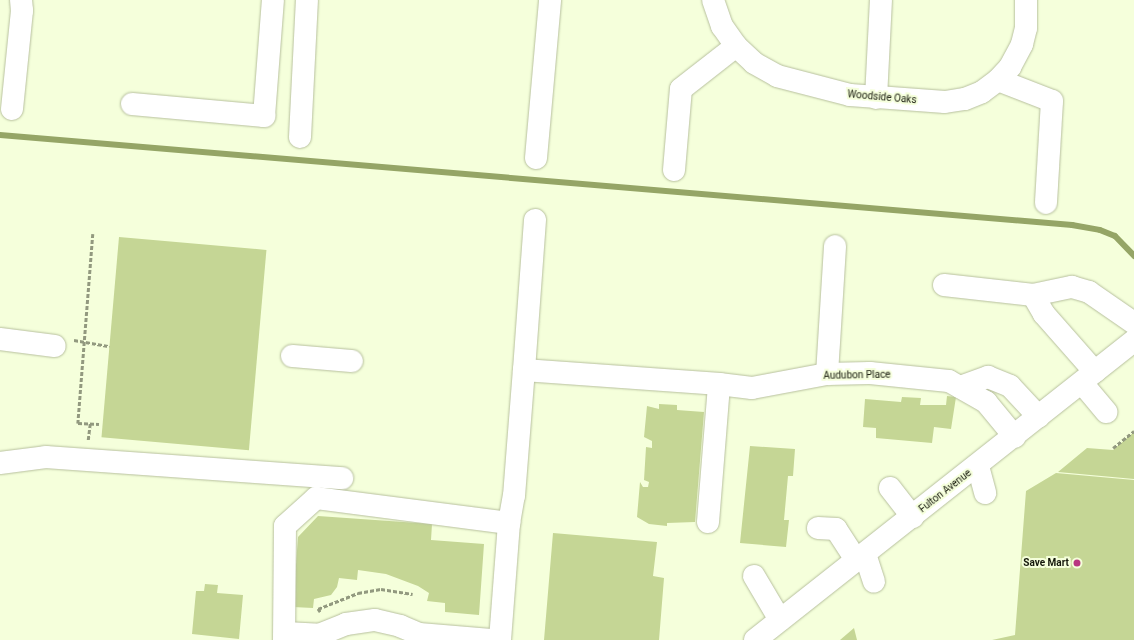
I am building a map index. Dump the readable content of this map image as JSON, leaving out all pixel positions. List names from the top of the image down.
{
  "streets": {
    "street": ["Woodside Oaks", "Audubon Place", "Fulton Avenue"]
  },
  "crossings": [
    ["Audubon Place", "Fulton Avenue"]
  ],
  "places": ["Save Mart"]
}
